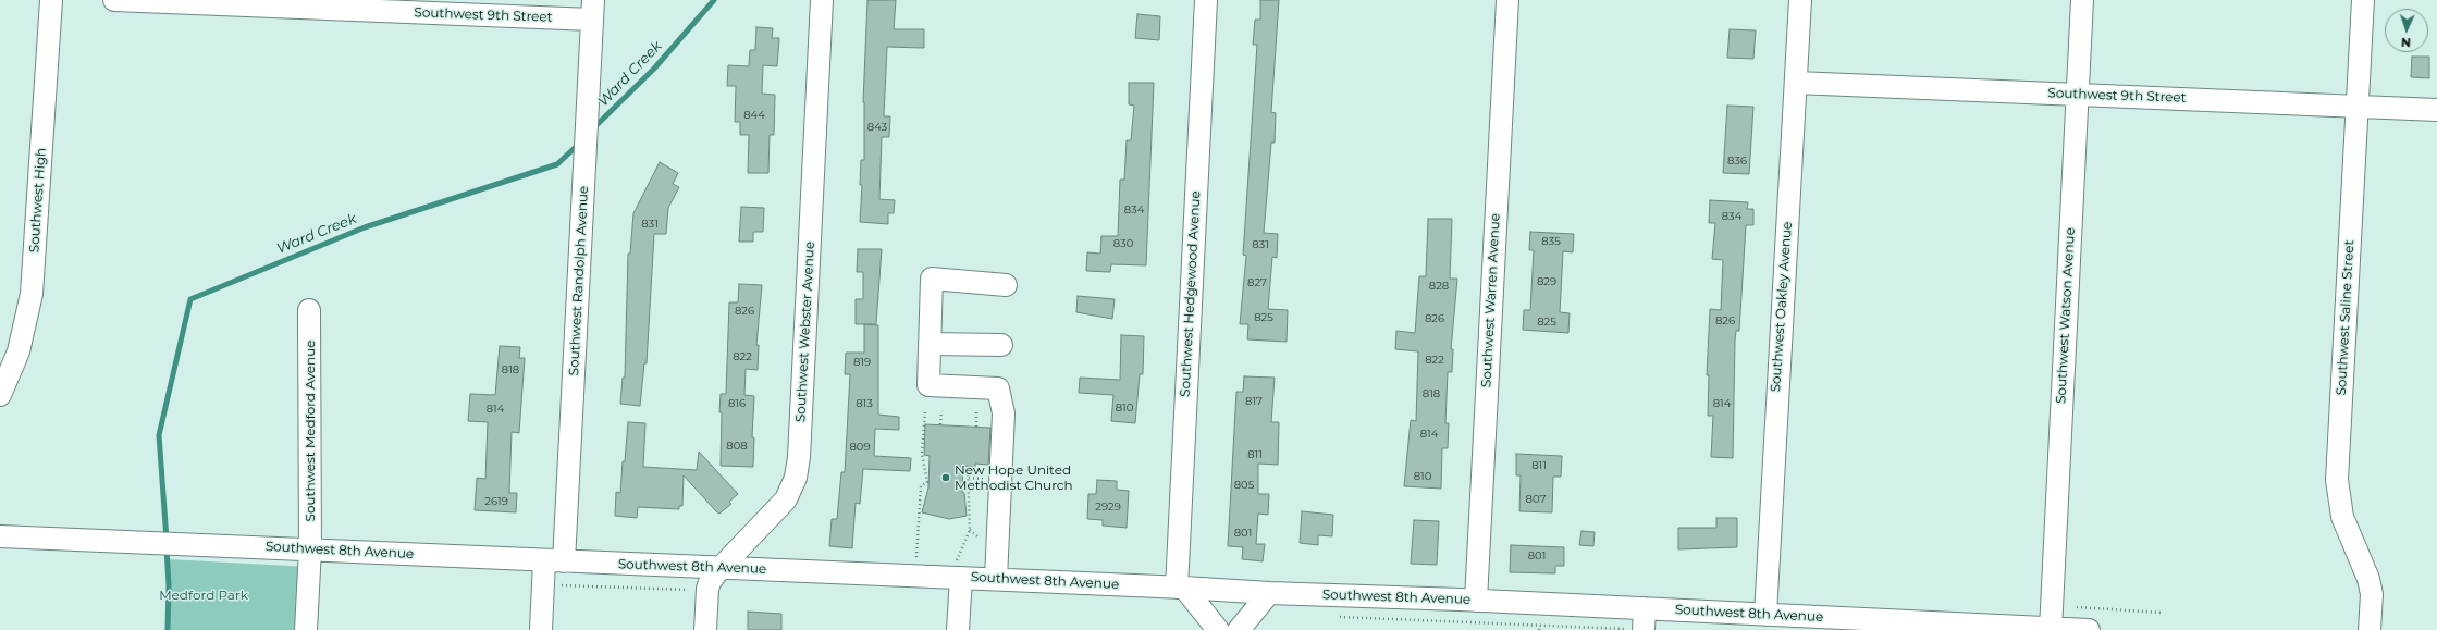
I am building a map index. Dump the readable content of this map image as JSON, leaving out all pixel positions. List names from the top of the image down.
{
  "streets": {
    "street": [
      "Southwest 9th Street",
      "Southwest High",
      "Southwest Randolph Avenue",
      "Southwest Hedgewood Avenue",
      "Southwest Warren Avenue",
      "Southwest Oakley Avenue",
      "Southwest Watson Avenue",
      "Southwest Saline Street",
      "Southwest Webster Avenue",
      "Southwest Medford Avenue",
      "Southwest 8th Avenue"
    ]
  },
  "crossings": [
    ["Southwest 9th Street", "Southwest Randolph Avenue"],
    ["Southwest 9th Street", "Southwest Oakley Avenue"],
    ["Southwest 9th Street", "Southwest Watson Avenue"],
    ["Southwest 9th Street", "Southwest Saline Street"],
    ["Southwest Randolph Avenue", "Southwest 8th Avenue"],
    ["Southwest Hedgewood Avenue", "Southwest 8th Avenue"],
    ["Southwest Warren Avenue", "Southwest 8th Avenue"],
    ["Southwest Oakley Avenue", "Southwest 8th Avenue"],
    ["Southwest Watson Avenue", "Southwest 8th Avenue"],
    ["Southwest Webster Avenue", "Southwest 8th Avenue"],
    ["Southwest Medford Avenue", "Southwest 8th Avenue"]
  ],
  "water": ["Ward Creek"],
  "parks": ["Medford Park"],
  "places": ["New Hope United Methodist Church"],
  "house_numbers": [
    "844",
    "843",
    "836",
    "834",
    "834",
    "831",
    "835",
    "830",
    "831",
    "829",
    "827",
    "828",
    "826",
    "825",
    "826",
    "826",
    "825",
    "822",
    "822",
    "819",
    "818",
    "818",
    "817",
    "816",
    "813",
    "814",
    "810",
    "814",
    "814",
    "808",
    "809",
    "811",
    "811",
    "810",
    "805",
    "807",
    "2619",
    "2929",
    "801",
    "801"
  ],
  "north": "bottom"
}
